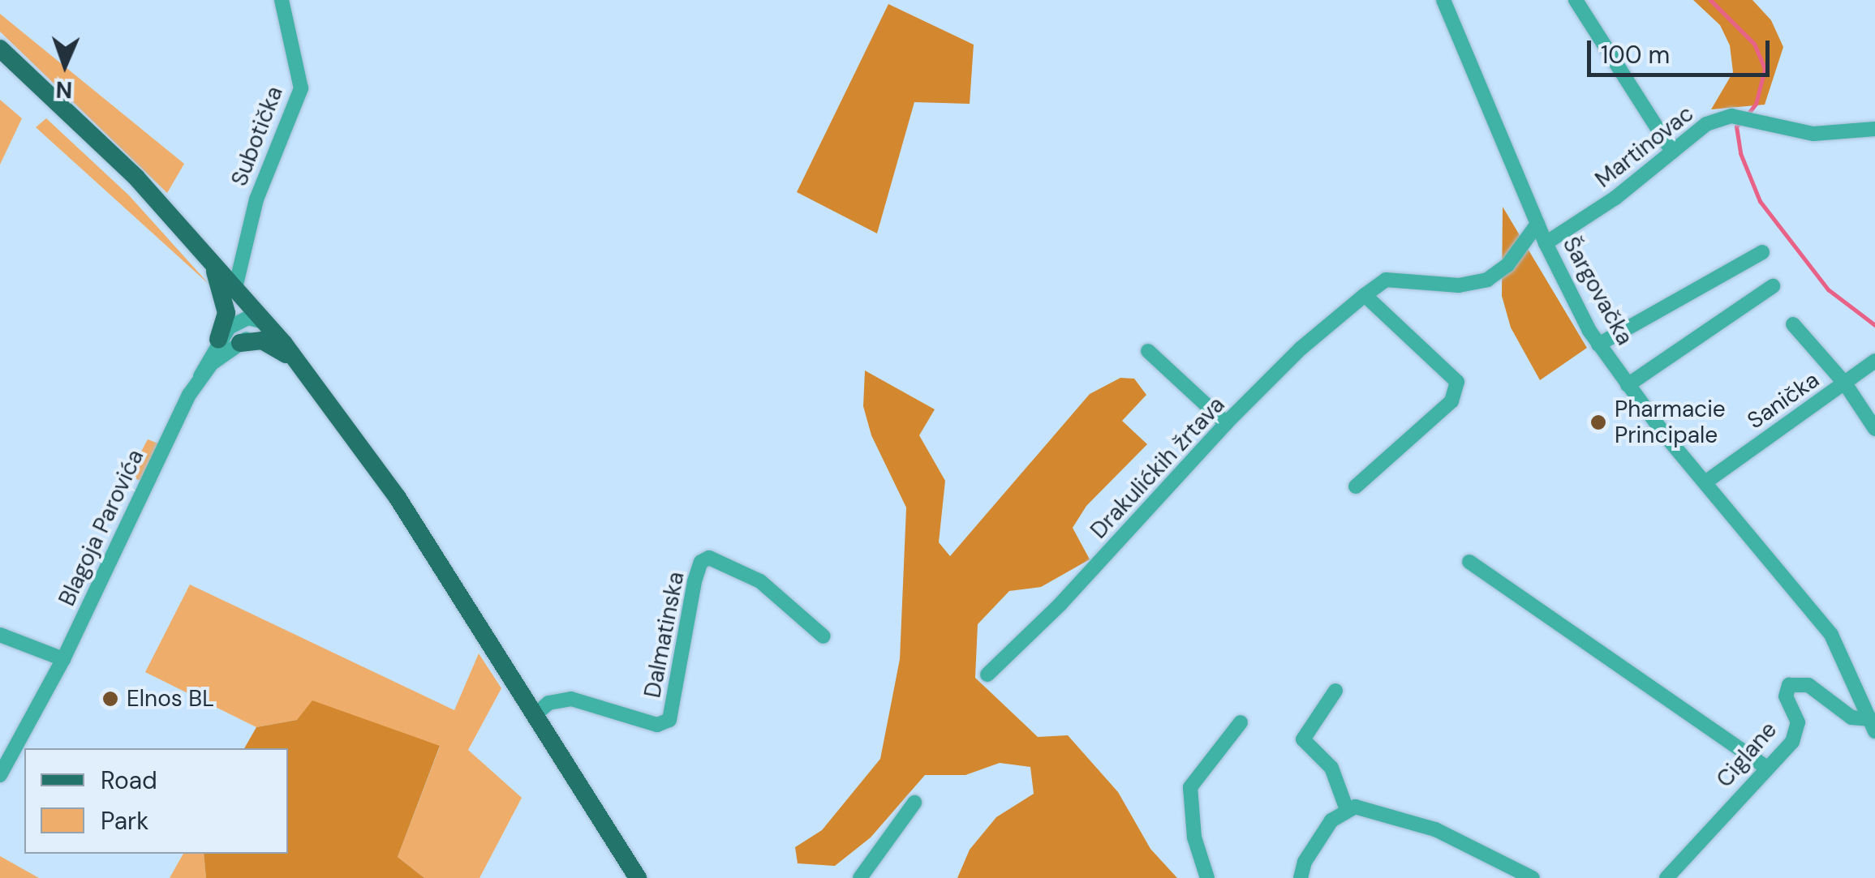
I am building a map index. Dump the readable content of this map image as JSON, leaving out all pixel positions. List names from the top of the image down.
{
  "streets": {
    "street": [
      "Subotička",
      "Martinovac",
      "Šargovačka",
      "Sanička",
      "Drakulićkih žrtava",
      "Blagoja Parovića",
      "Dalmatinska",
      "Ciglane"
    ]
  },
  "crossings": [
    ["Martinovac", "Šargovačka"],
    ["Šargovačka", "Sanička"],
    ["Šargovačka", "Drakulićkih žrtava"],
    ["Šargovačka", "Ciglane"]
  ],
  "places": ["Pharmacie Principale", "Elnos BL"],
  "legend": ["Road", "Park"],
  "scale_bar": "100 m",
  "north": "bottom"
}
